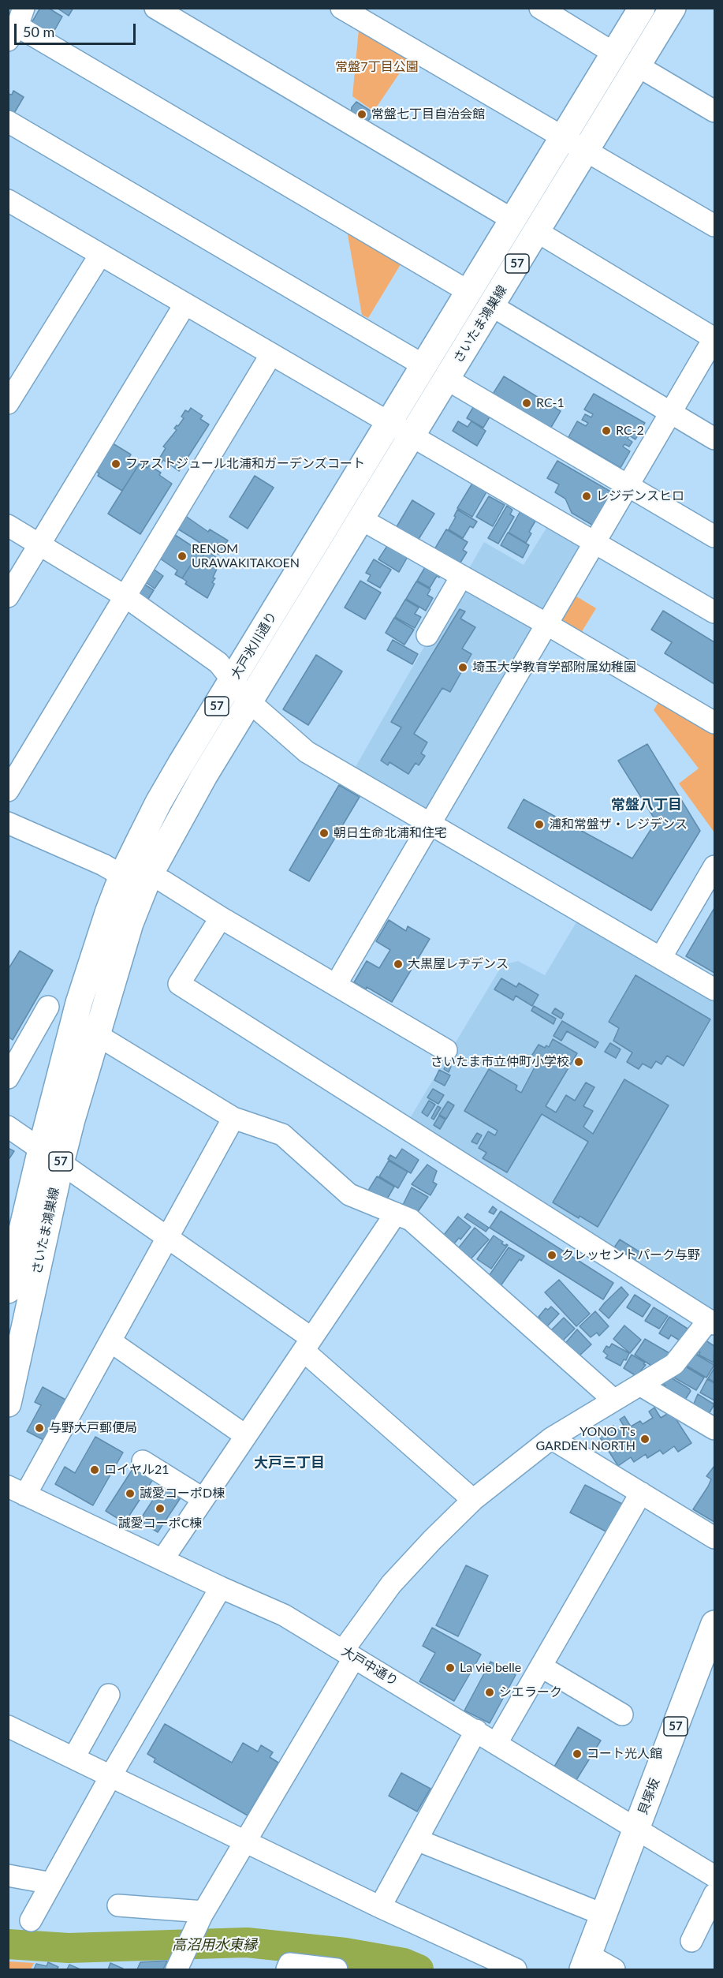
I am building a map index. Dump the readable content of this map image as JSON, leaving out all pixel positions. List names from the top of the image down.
{
  "streets": {
    "main road": [
      "57",
      "さいたま鴻巣線",
      "大戸氷川通り",
      "貝塚坂"
    ],
    "street": ["大戸中通り"]
  },
  "crossings": [
    ["さいたま鴻巣線", "大戸氷川通り"],
    ["大戸中通り", "貝塚坂"]
  ],
  "districts": ["常盤八丁目", "大戸三丁目"],
  "water": ["高沼用水東縁"],
  "parks": ["常盤7丁目公園"],
  "places": [
    "常盤七丁目自治会館",
    "RC-1",
    "RC-2",
    "ファストジュール北浦和ガーデンズコート",
    "レジデンスヒロ",
    "RENOM URAWAKITAKOEN",
    "埼玉大学教育学部附属幼稚園",
    "浦和常盤ザ・レジデンス",
    "朝日生命北浦和住宅",
    "大黒屋レヂデンス",
    "さいたま市立仲町小学校",
    "クレッセントパーク与野",
    "与野大戸郵便局",
    "YONO T's GARDEN NORTH",
    "ロイヤル21",
    "誠愛コーポD棟",
    "誠愛コーポC棟",
    "La vie belle",
    "シエラーク",
    "コート光人館"
  ],
  "scale_bar": "50 m"
}
